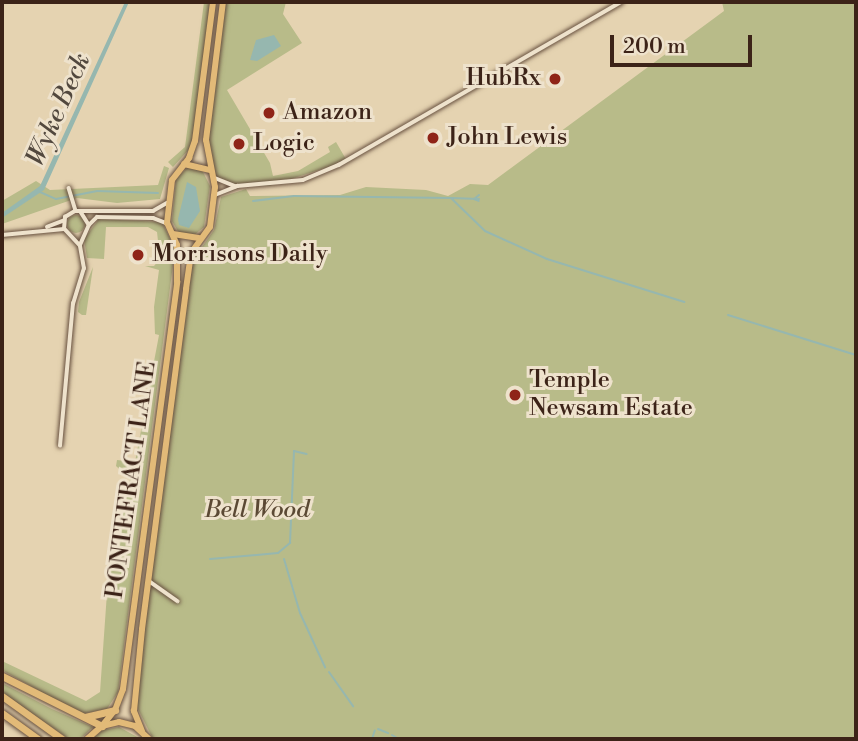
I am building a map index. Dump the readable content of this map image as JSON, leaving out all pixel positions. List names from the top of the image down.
{
  "streets": {
    "highway": ["PONTEFRACT LANE"]
  },
  "water": ["Wyke Beck"],
  "parks": ["Bell Wood"],
  "places": [
    "HubRx",
    "Amazon",
    "John Lewis",
    "Logic",
    "Morrisons Daily",
    "Temple Newsam Estate"
  ],
  "scale_bar": "200 m"
}
